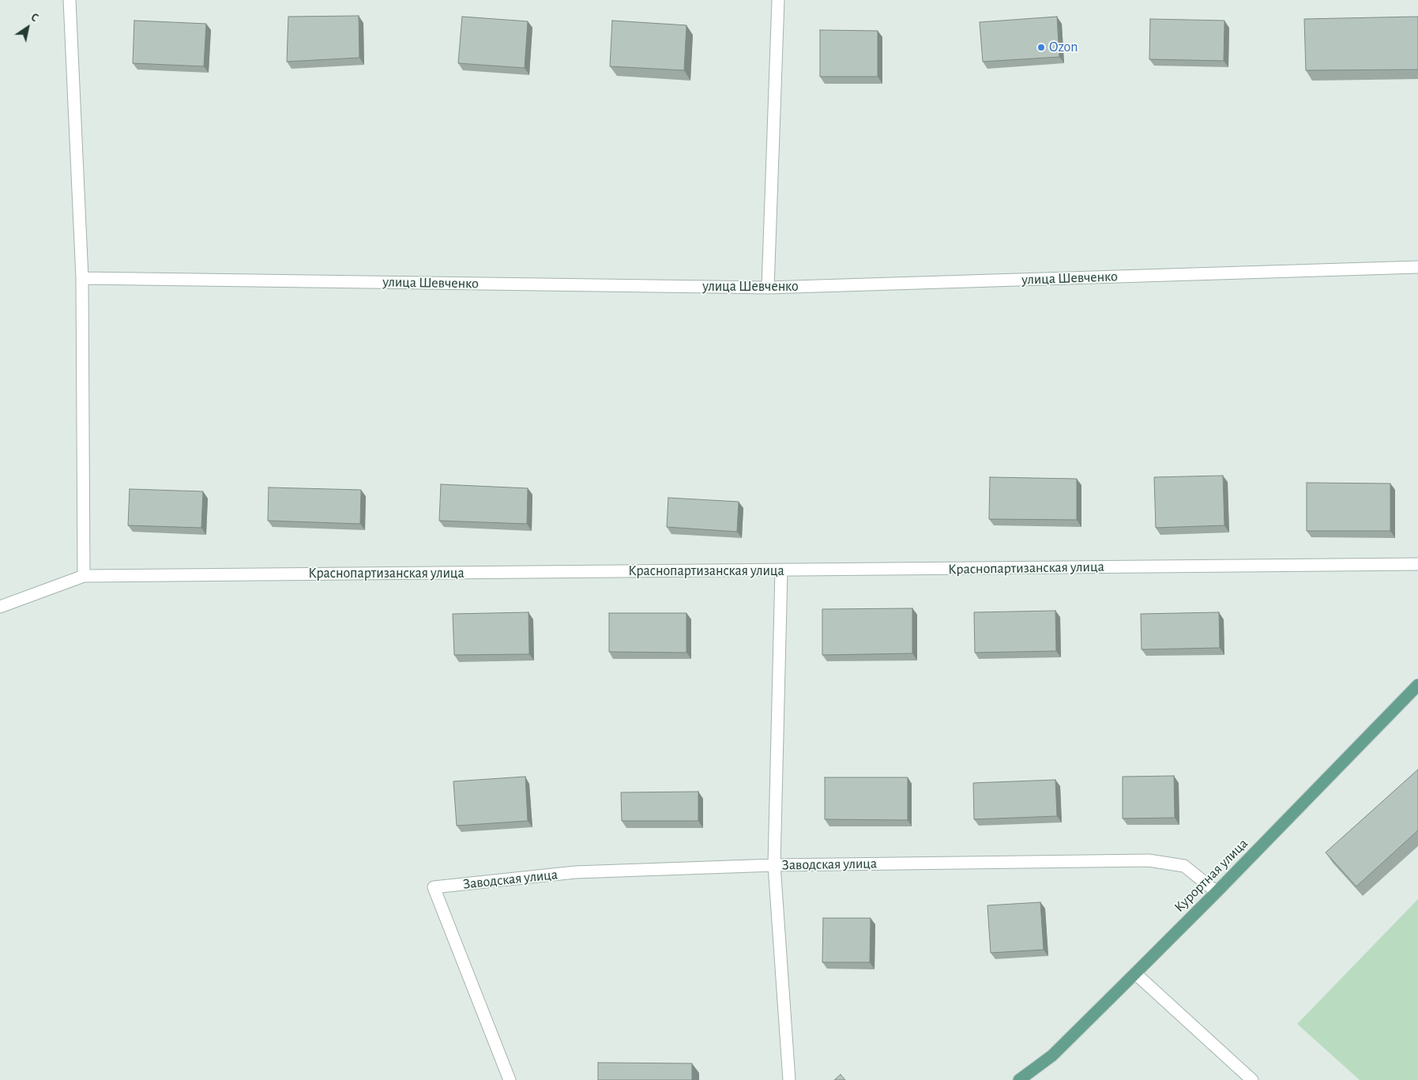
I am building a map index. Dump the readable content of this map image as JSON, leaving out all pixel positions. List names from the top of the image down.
{
  "streets": {
    "main road": ["Курортная улица"],
    "street": ["улица Шевченко", "Краснопартизанская улица", "Заводская улица"]
  },
  "crossings": [
    ["Заводская улица", "Курортная улица"]
  ],
  "places": ["Ozon"],
  "north": "top right"
}
